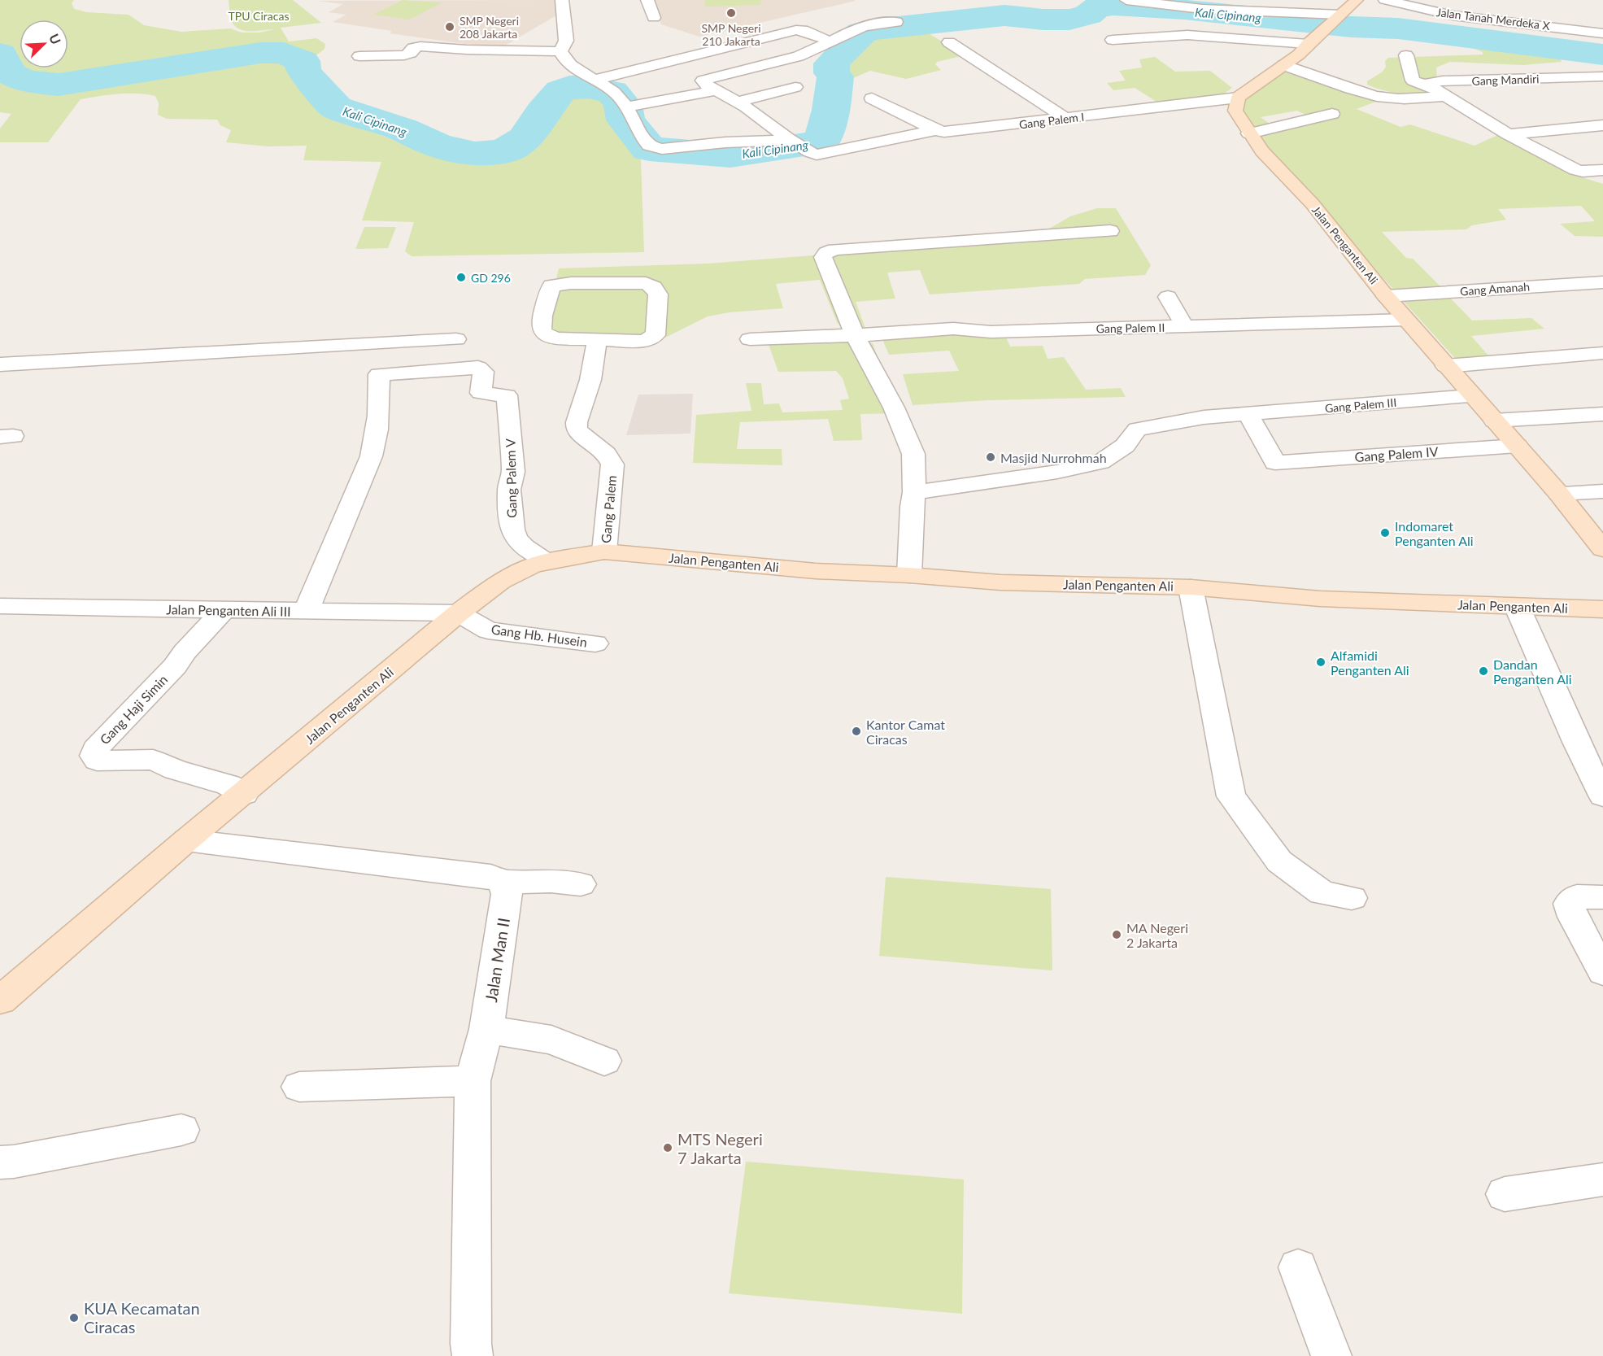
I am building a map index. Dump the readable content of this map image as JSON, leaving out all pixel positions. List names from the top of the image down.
{
  "streets": {
    "street": [
      "Jalan Tanah Merdeka X",
      "Gang Mandiri",
      "Gang Palem I",
      "Jalan Penganten Ali",
      "Gang Amanah",
      "Gang Palem II",
      "Gang Palem III",
      "Gang Palem IV",
      "Gang Palem V",
      "Gang Palem",
      "Jalan Penganten Ali III",
      "Gang Hb. Husein",
      "Gang Haji Simin",
      "Jalan Man II"
    ]
  },
  "crossings": [
    ["Gang Palem I", "Jalan Penganten Ali"],
    ["Jalan Penganten Ali", "Gang Amanah"],
    ["Jalan Penganten Ali", "Gang Palem II"],
    ["Jalan Penganten Ali", "Gang Palem III"],
    ["Jalan Penganten Ali", "Gang Palem IV"],
    ["Jalan Penganten Ali", "Gang Palem V"],
    ["Jalan Penganten Ali", "Gang Palem"],
    ["Jalan Penganten Ali", "Jalan Penganten Ali III"],
    ["Jalan Penganten Ali", "Gang Hb. Husein"],
    ["Jalan Penganten Ali", "Gang Haji Simin"],
    ["Gang Palem III", "Gang Palem IV"],
    ["Jalan Penganten Ali III", "Gang Hb. Husein"],
    ["Jalan Penganten Ali III", "Gang Haji Simin"]
  ],
  "water": ["Kali Cipinang"],
  "parks": ["TPU Ciracas"],
  "places": [
    "SMP Negeri 210 Jakarta",
    "SMP Negeri 208 Jakarta",
    "GD 296",
    "Masjid Nurrohmah",
    "Indomaret Penganten Ali",
    "Alfamidi Penganten Ali",
    "Dandan Penganten Ali",
    "Kantor Camat Ciracas",
    "MA Negeri 2 Jakarta",
    "MTS Negeri 7 Jakarta",
    "KUA Kecamatan Ciracas"
  ],
  "north": "top right"
}
